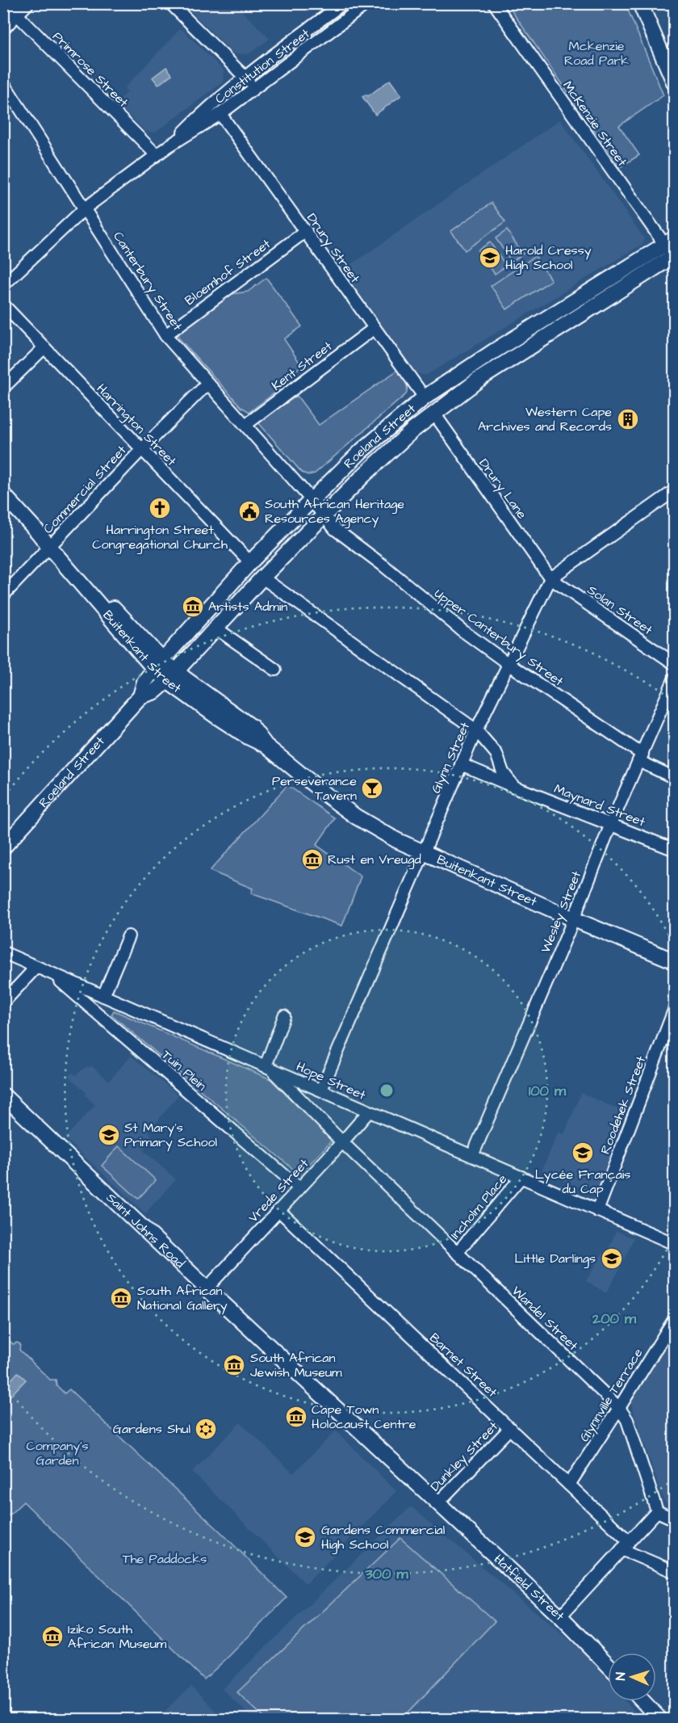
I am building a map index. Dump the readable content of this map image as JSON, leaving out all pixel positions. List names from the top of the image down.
{
  "streets": {
    "street": [
      "Constitution Street",
      "Primrose Street",
      "McKenzie Street",
      "Drury Street",
      "Bloemhof Street",
      "Canterbury Street",
      "Kent Street",
      "Harrington Street",
      "Roeland Street",
      "Drury Lane",
      "Commercial Street",
      "Solan Street",
      "Upper Canterbury Street",
      "Buitenkant Street",
      "Glynn Street",
      "Maynard Street",
      "Wesley Street",
      "Tuin Plein",
      "Hope Street",
      "Roodehek Street",
      "Vrede Street",
      "Incholm Place",
      "Saint Johns Road",
      "Wandel Street",
      "Barnet Street",
      "Glynnville Terrace",
      "Dunkley Street",
      "Hatfield Street"
    ]
  },
  "crossings": [
    ["Constitution Street", "Primrose Street"],
    ["Constitution Street", "Drury Street"],
    ["Constitution Street", "Canterbury Street"],
    ["McKenzie Street", "Roeland Street"],
    ["Drury Street", "Bloemhof Street"],
    ["Drury Street", "Kent Street"],
    ["Drury Street", "Roeland Street"],
    ["Bloemhof Street", "Canterbury Street"],
    ["Canterbury Street", "Kent Street"],
    ["Canterbury Street", "Roeland Street"],
    ["Canterbury Street", "Commercial Street"],
    ["Canterbury Street", "Upper Canterbury Street"],
    ["Harrington Street", "Roeland Street"],
    ["Harrington Street", "Commercial Street"],
    ["Roeland Street", "Drury Lane"],
    ["Roeland Street", "Upper Canterbury Street"],
    ["Roeland Street", "Buitenkant Street"],
    ["Drury Lane", "Solan Street"],
    ["Drury Lane", "Glynn Street"],
    ["Commercial Street", "Buitenkant Street"],
    ["Solan Street", "Glynn Street"],
    ["Upper Canterbury Street", "Glynn Street"],
    ["Upper Canterbury Street", "Wesley Street"],
    ["Buitenkant Street", "Glynn Street"],
    ["Buitenkant Street", "Wesley Street"],
    ["Glynn Street", "Maynard Street"],
    ["Glynn Street", "Hope Street"],
    ["Maynard Street", "Wesley Street"],
    ["Wesley Street", "Hope Street"],
    ["Tuin Plein", "Hope Street"],
    ["Tuin Plein", "Vrede Street"],
    ["Hope Street", "Roodehek Street"],
    ["Hope Street", "Vrede Street"],
    ["Hope Street", "Incholm Place"],
    ["Hope Street", "Wandel Street"],
    ["Vrede Street", "Saint Johns Road"],
    ["Vrede Street", "Wandel Street"],
    ["Vrede Street", "Barnet Street"],
    ["Incholm Place", "Wandel Street"],
    ["Saint Johns Road", "Dunkley Street"],
    ["Saint Johns Road", "Hatfield Street"],
    ["Wandel Street", "Glynnville Terrace"],
    ["Barnet Street", "Glynnville Terrace"],
    ["Barnet Street", "Dunkley Street"],
    ["Dunkley Street", "Hatfield Street"]
  ],
  "parks": ["Mckenzie Road Park", "Company's Garden", "The Paddocks"],
  "places": {
    "school or university": [
      "Harold Cressy High School",
      "St Mary's Primary School",
      "Lycée Français du Cap",
      "Little Darlings",
      "Gardens Commercial High School"
    ],
    "building": ["Western Cape Archives and Records"],
    "church": ["Harrington Street Congregational Church"],
    "public building": ["South African Heritage Resources Agency"],
    "museum": [
      "Artists Admin",
      "Rust en Vreugd",
      "South African National Gallery",
      "South African Jewish Museum",
      "Cape Town Holocaust Centre",
      "Iziko South African Museum"
    ],
    "bar": ["Perseverance Tavern"],
    "synagogue": ["Gardens Shul"]
  },
  "north": "left",
  "rings": ["100 m", "200 m", "300 m"]
}
